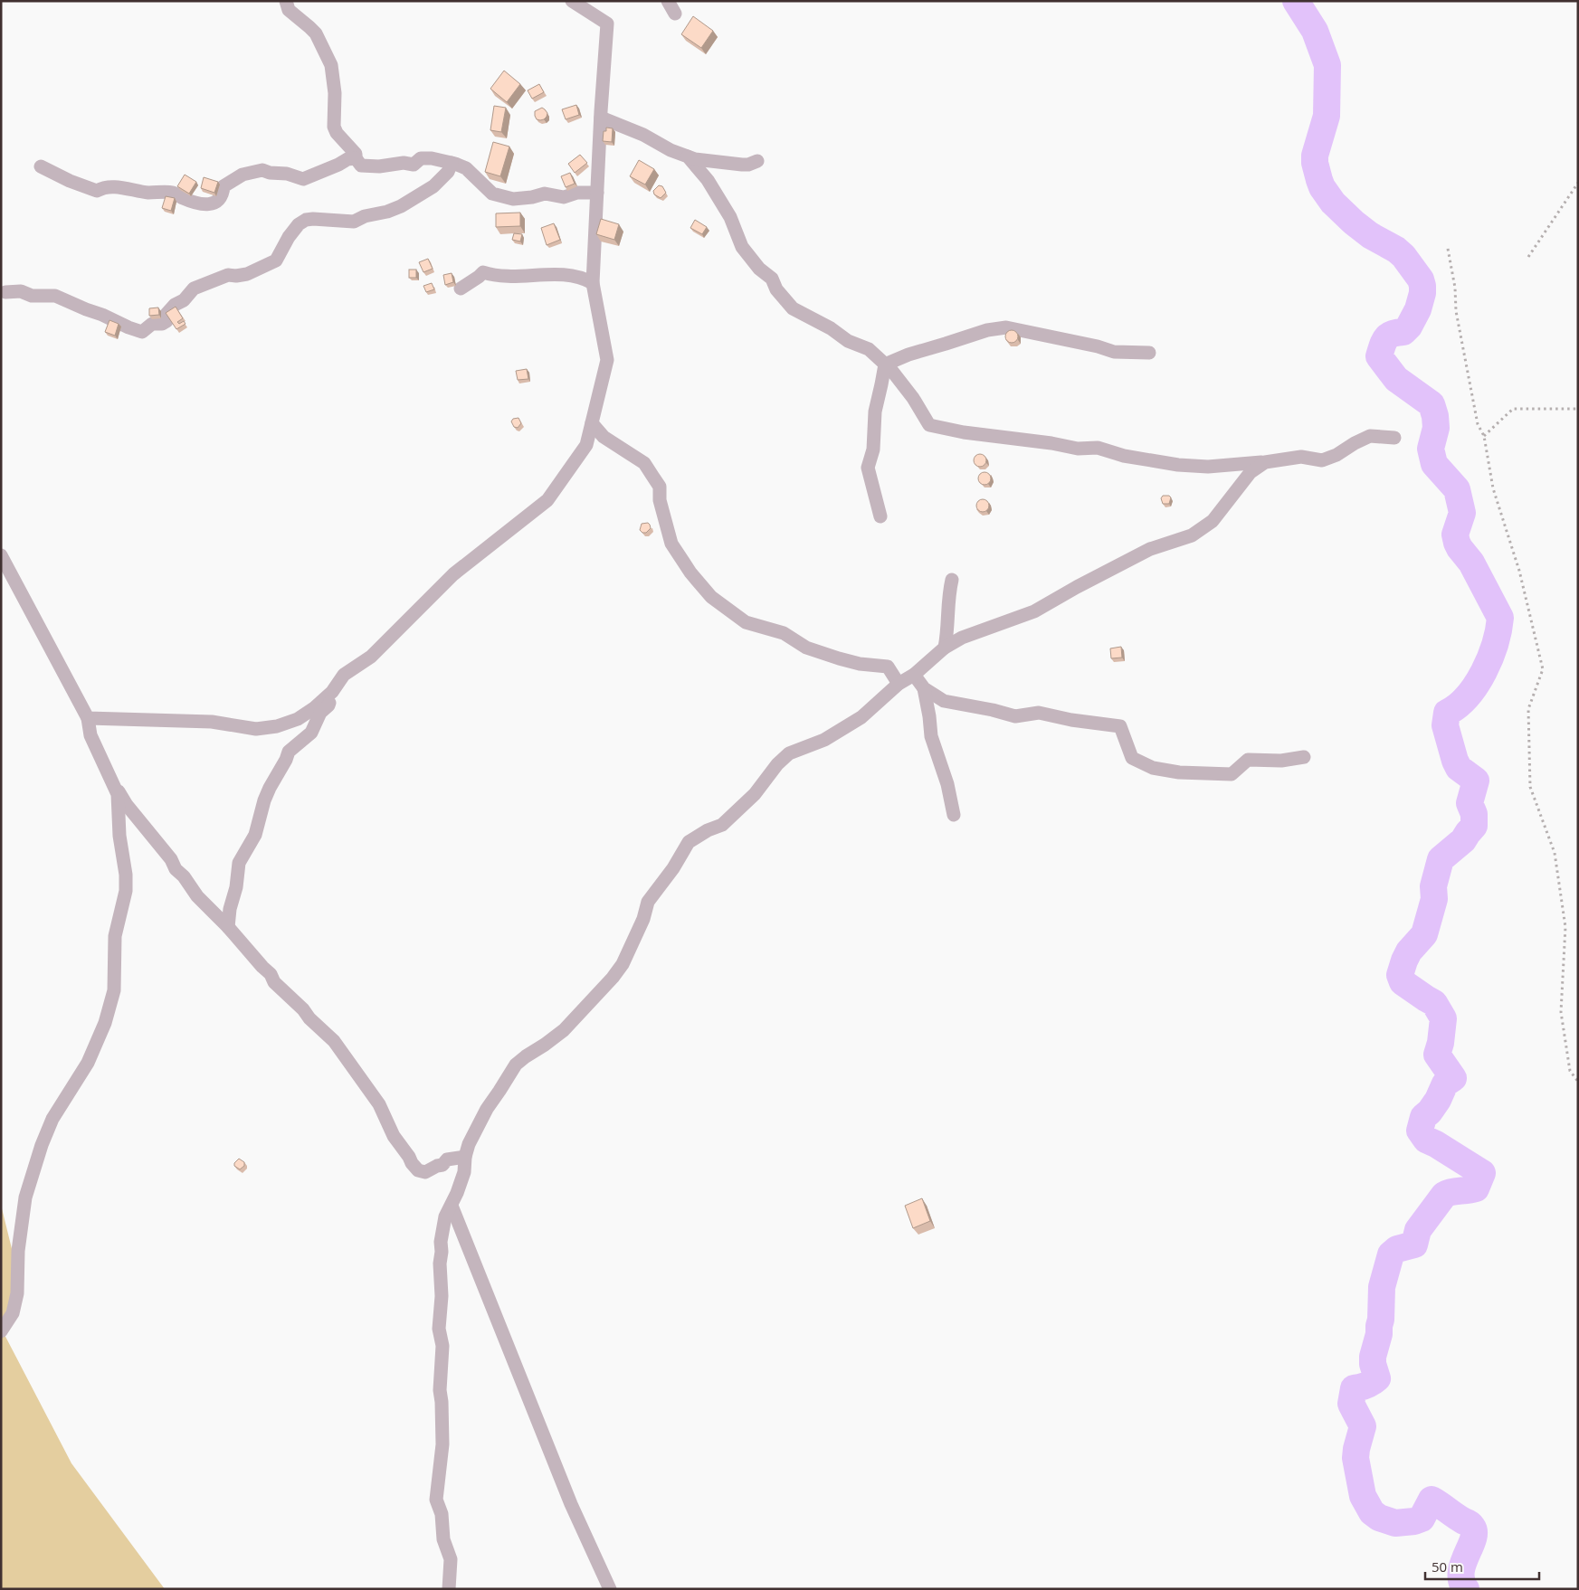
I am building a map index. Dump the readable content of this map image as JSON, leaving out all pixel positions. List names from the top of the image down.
{
  "scale_bar": "50 m"
}
